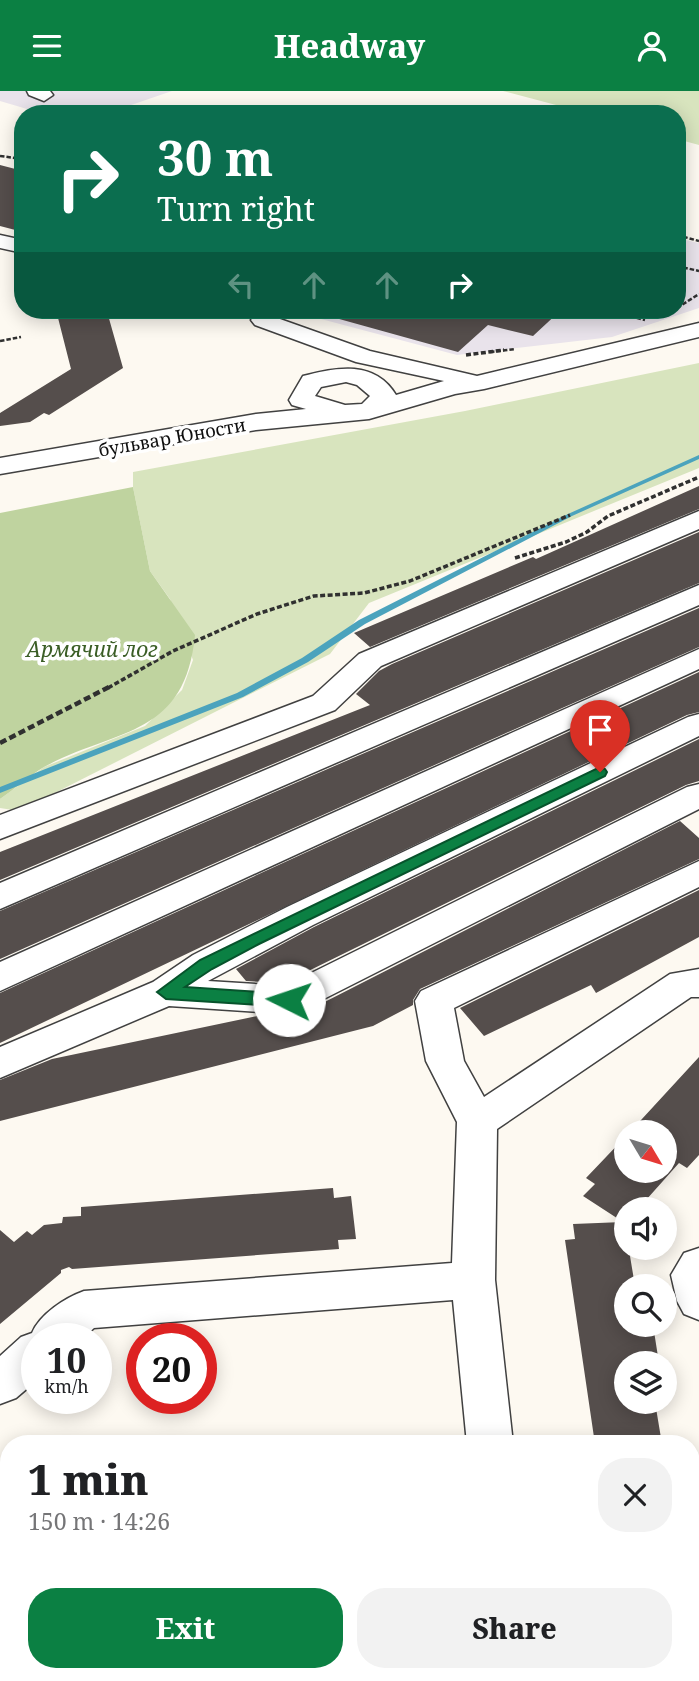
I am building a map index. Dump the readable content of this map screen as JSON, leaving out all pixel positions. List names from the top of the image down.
{
  "streets": {
    "street": ["бульвар Юности"]
  },
  "parks": ["Армячий лог"],
  "north": "bottom right",
  "page": {
    "header": "Headway",
    "turn": ["30 m", "Turn right"],
    "speed": "10 km/h",
    "limit": "20",
    "heading": ["1 min", "150 m · 14:26"],
    "buttons": ["Exit", "Share"]
  }
}
